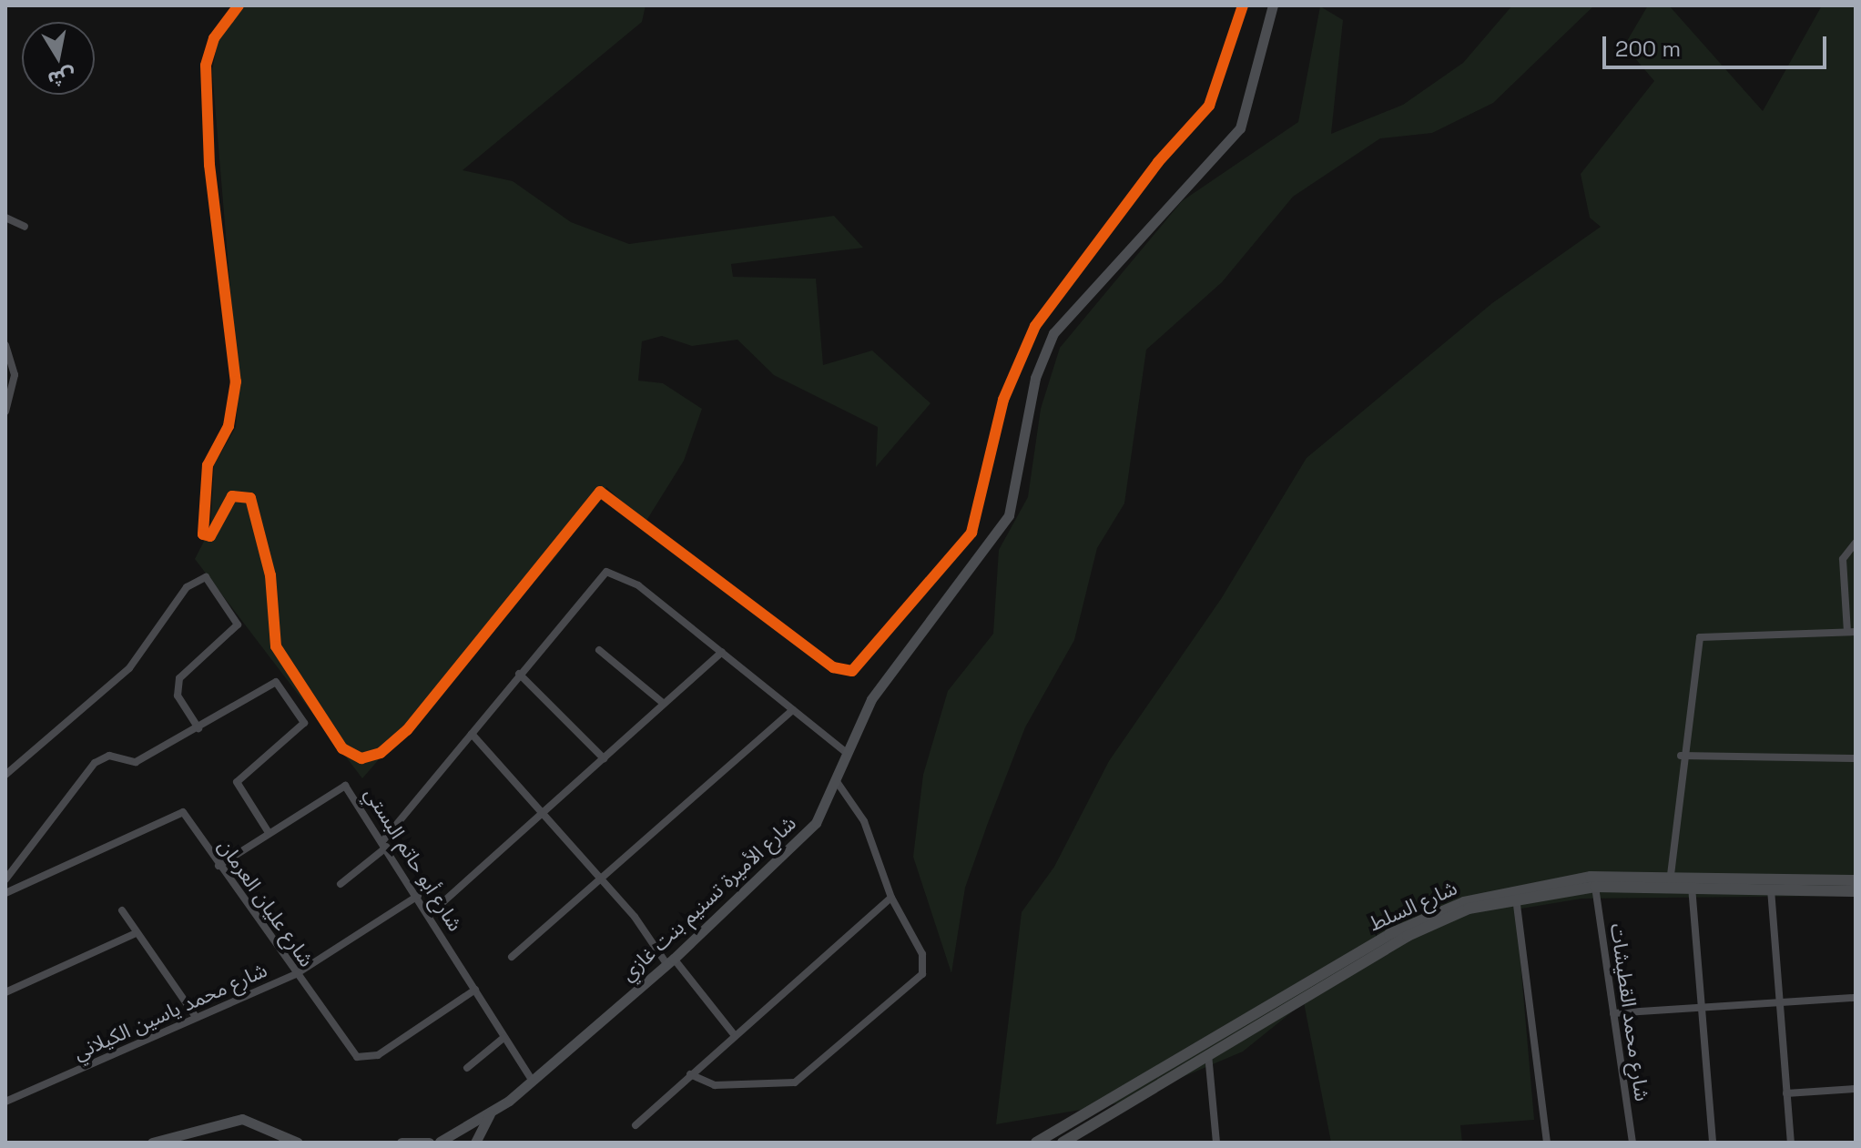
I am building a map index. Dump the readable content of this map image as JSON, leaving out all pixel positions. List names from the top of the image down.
{
  "streets": {
    "main road": ["شارع الأميرة تسنيم بنت غازي", "شارع السلط"],
    "street": [
      "شارع أبو حاتم البستي",
      "شارع عليان العرمان",
      "شارع محمد ياسين الكيلاني",
      "شارع محمد القطيشات"
    ]
  },
  "crossings": [
    ["شارع أبو حاتم البستي", "شارع الأميرة تسنيم بنت غازي"],
    ["شارع أبو حاتم البستي", "شارع عليان العرمان"],
    ["شارع أبو حاتم البستي", "شارع محمد ياسين الكيلاني"],
    ["شارع عليان العرمان", "شارع محمد ياسين الكيلاني"],
    ["شارع السلط", "شارع محمد القطيشات"]
  ],
  "scale_bar": "200 m",
  "north": "bottom"
}
